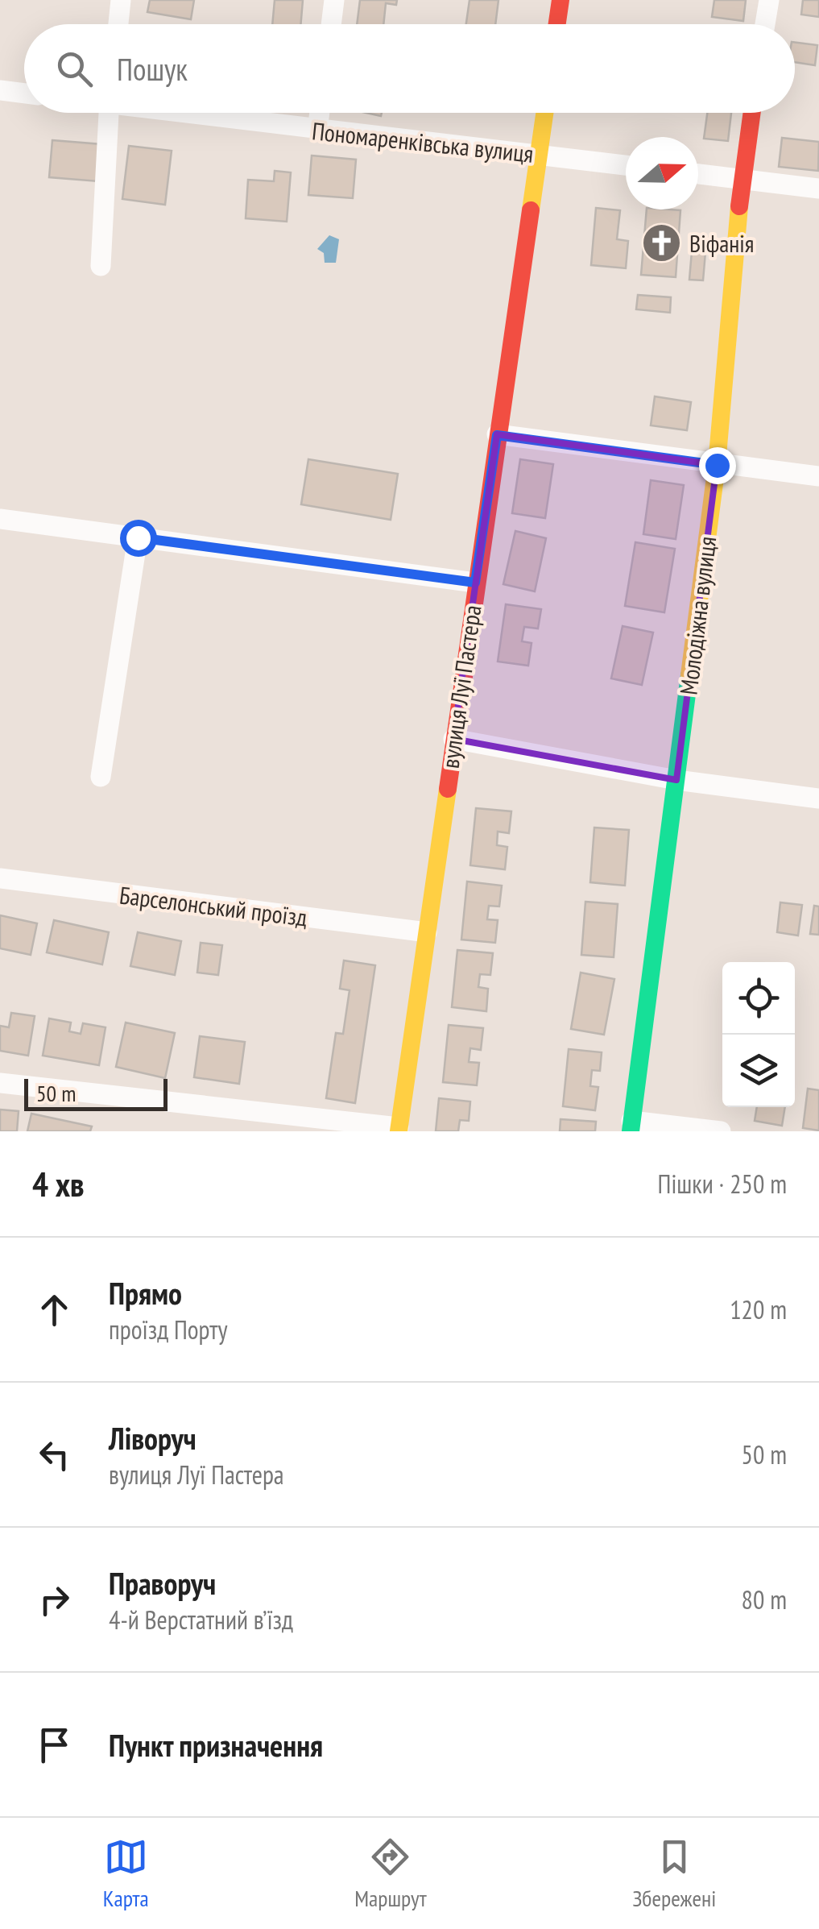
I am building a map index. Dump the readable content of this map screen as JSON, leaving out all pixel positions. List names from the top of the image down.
{
  "streets": {
    "street": [
      "Пономаренківська вулиця",
      "Молодіжна вулиця",
      "вулиця Луї Пастера",
      "Барселонський проїзд"
    ]
  },
  "crossings": [
    ["Пономаренківська вулиця", "вулиця Луї Пастера"],
    ["вулиця Луї Пастера", "Барселонський проїзд"]
  ],
  "places": {
    "church": ["Віфанія"]
  },
  "scale_bar": "50 m",
  "north": "right",
  "page": {
    "search": "Пошук",
    "scale": "50 m",
    "heading": ["4 хв", "Пішки · 250 m"],
    "list": [
      ["Прямо", "проїзд Порту", "120 m"],
      ["Ліворуч", "вулиця Луї Пастера", "50 m"],
      ["Праворуч", "4-й Верстатний в’їзд", "80 m"],
      "Пункт призначення"
    ],
    "nav": ["Карта", "Маршрут", "Збережені"]
  }
}
